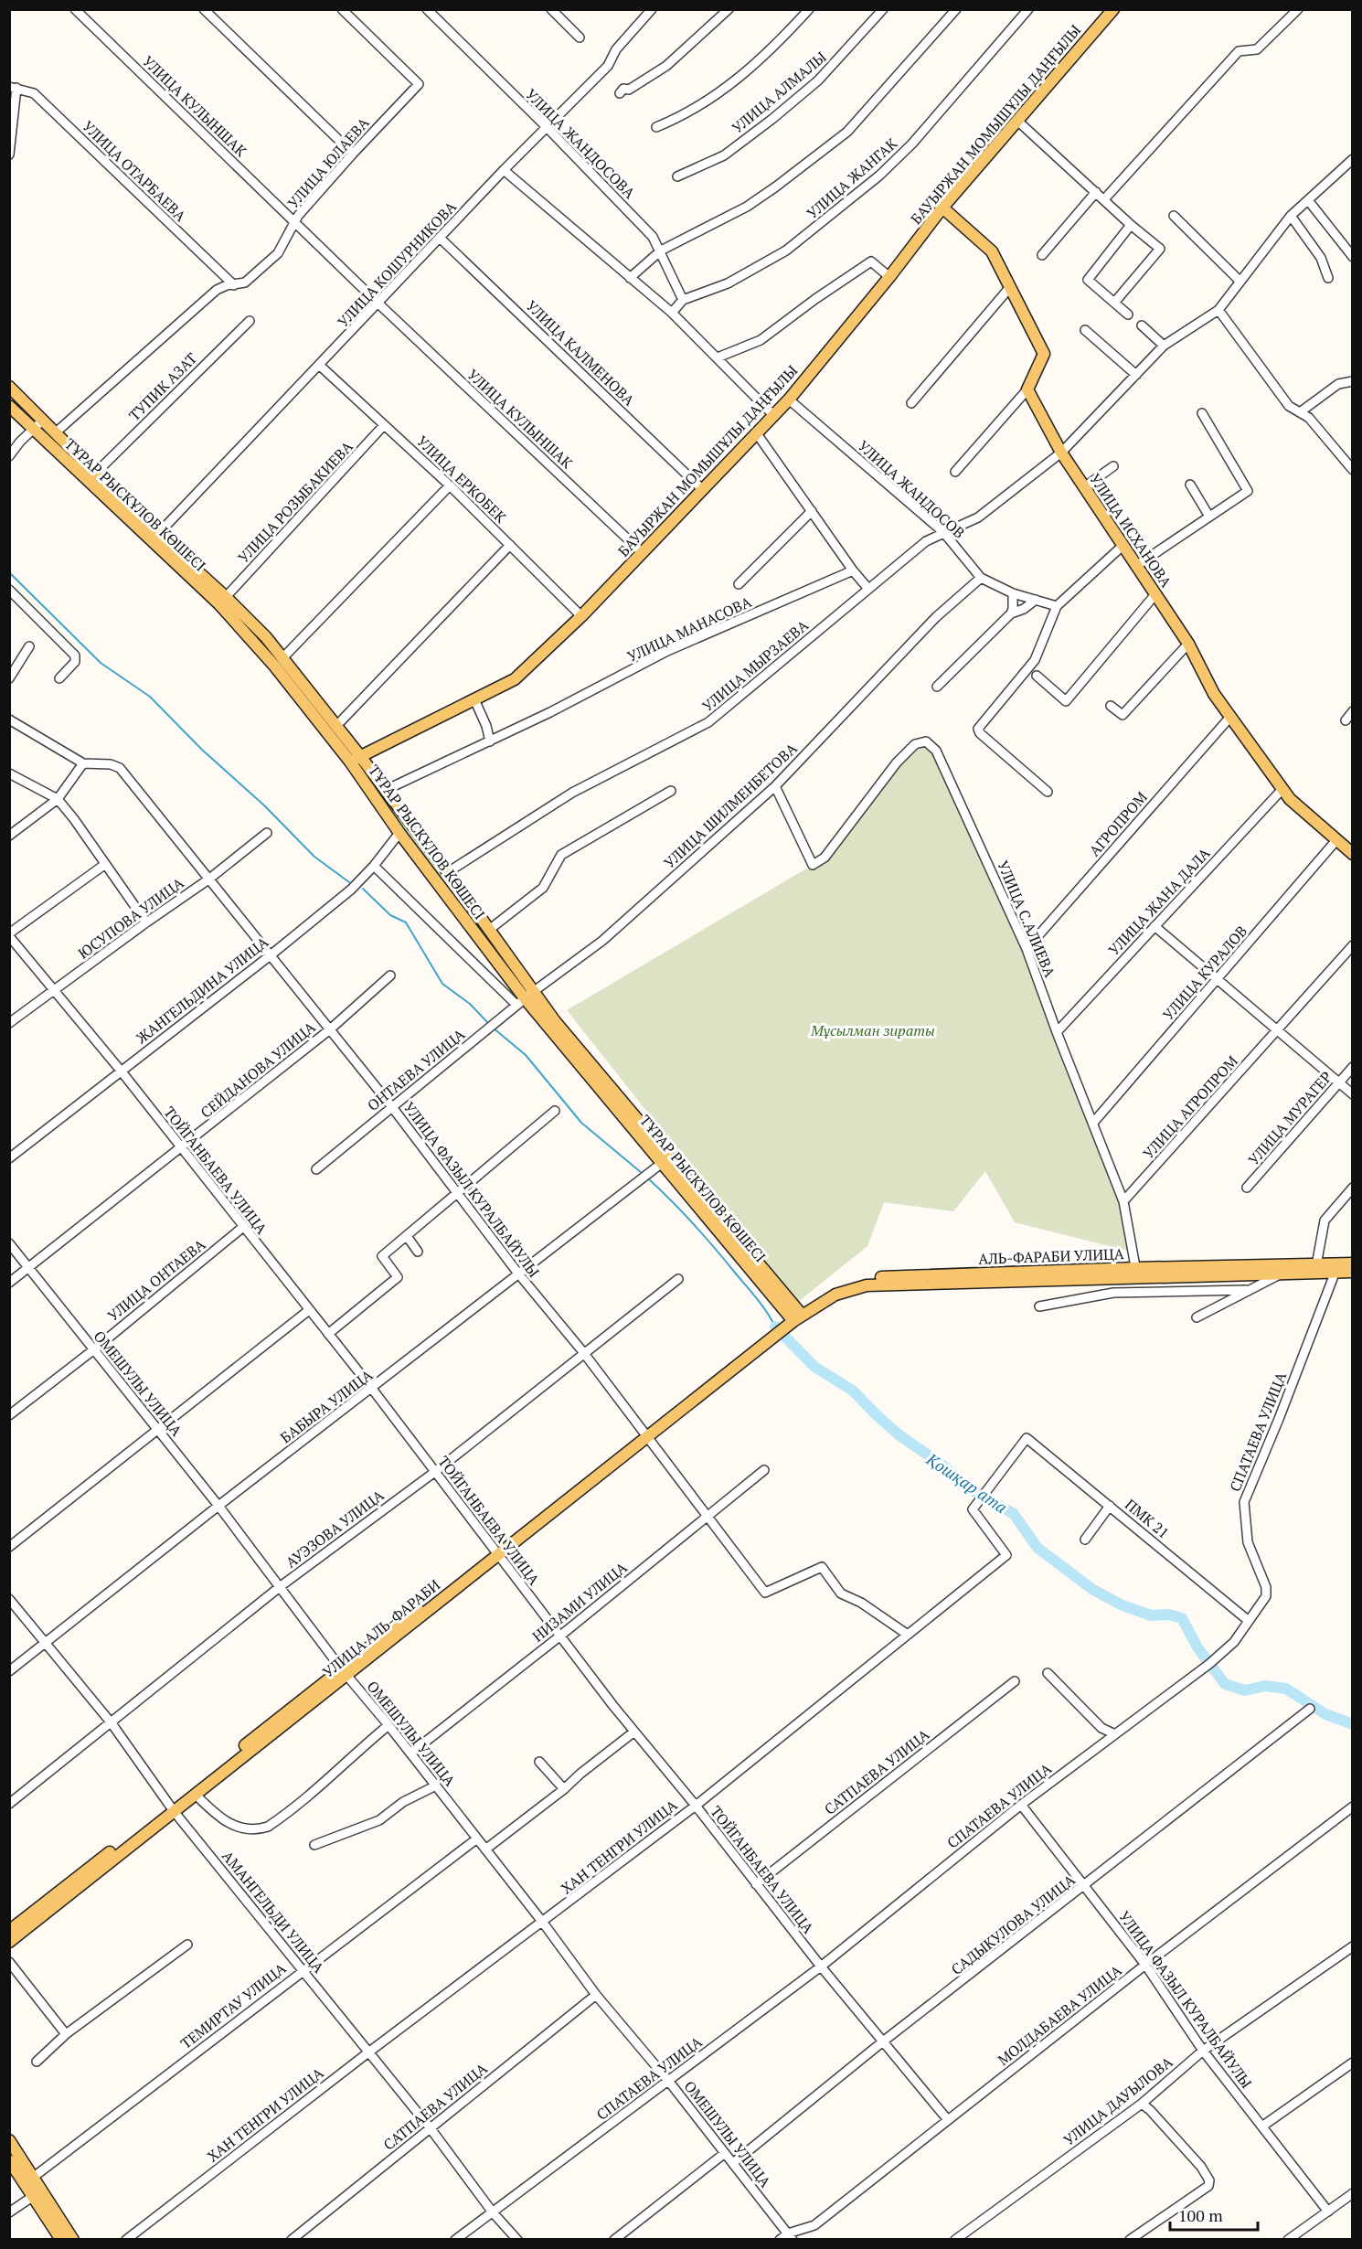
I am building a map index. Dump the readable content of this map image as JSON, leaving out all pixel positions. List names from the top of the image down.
{
  "streets": {
    "main road": [
      "БАУЫРЖАН МОМЫШҰЛЫ ДАҢҒЫЛЫ",
      "ТҰРАР РЫСКҰЛОВ КӨШЕСІ",
      "УЛИЦА ИСХАНОВА",
      "АЛЬ-ФАРАБИ УЛИЦА",
      "УЛИЦА АЛЬ-ФАРАБИ"
    ],
    "street": [
      "УЛИЦА АЛМАЛЫ",
      "УЛИЦА КУЛЫНШАК",
      "УЛИЦА ЖАНДОСОВА",
      "УЛИЦА ЮЛАЕВА",
      "УЛИЦА ОТАРБАЕВА",
      "УЛИЦА ЖАНГАК",
      "УЛИЦА КОШУРНИКОВА",
      "УЛИЦА КАЛМЕНОВА",
      "ТУПИК АЗАТ",
      "УЛИЦА ЕРКОБЕК",
      "УЛИЦА ЖАНДОСОВ",
      "УЛИЦА РОЗЫБАКИЕВА",
      "УЛИЦА МАНАСОВА",
      "УЛИЦА МЫРЗАЕВА",
      "УЛИЦА ШИЛМЕНБЕТОВА",
      "АГРОПРОМ",
      "УЛИЦА ЖАНА ДАЛА",
      "ЮСУПОВА УЛИЦА",
      "УЛИЦА С.АЛИЕВА",
      "УЛИЦА КУРАЛОВ",
      "ЖАНГЕЛЬДИНА УЛИЦА",
      "СЕЙДАНОВА УЛИЦА",
      "ОНТАЕВА УЛИЦА",
      "УЛИЦА АГРОПРОМ",
      "УЛИЦА МУРАГЕР",
      "ТОЙГАНБАЕВА УЛИЦА",
      "УЛИЦА ФАЗЫЛ КУРАЛБАЙУЛЫ",
      "УЛИЦА ОНТАЕВА",
      "ОМЕШУЛЫ УЛИЦА",
      "БАБЫРА УЛИЦА",
      "СПАТАЕВА УЛИЦА",
      "ПМК 21",
      "АУЭЗОВА УЛИЦА",
      "НИЗАМИ УЛИЦА",
      "САТПАЕВА УЛИЦА",
      "ХАН ТЕНГРИ УЛИЦА",
      "АМАНГЕЛЬДИ УЛИЦА",
      "САДЫКУЛОВА УЛИЦА",
      "ТЕМИРТАУ УЛИЦА",
      "МОЛДАБАЕВА УЛИЦА",
      "УЛИЦА ДАУЫЛОВА"
    ]
  },
  "crossings": [
    ["УЛИЦА КУЛЫНШАК", "БАУЫРЖАН МОМЫШҰЛЫ ДАҢҒЫЛЫ"],
    ["УЛИЦА КУЛЫНШАК", "УЛИЦА ЮЛАЕВА"],
    ["УЛИЦА КУЛЫНШАК", "УЛИЦА КОШУРНИКОВА"],
    ["БАУЫРЖАН МОМЫШҰЛЫ ДАҢҒЫЛЫ", "УЛИЦА КАЛМЕНОВА"],
    ["БАУЫРЖАН МОМЫШҰЛЫ ДАҢҒЫЛЫ", "УЛИЦА ЕРКОБЕК"],
    ["БАУЫРЖАН МОМЫШҰЛЫ ДАҢҒЫЛЫ", "УЛИЦА ЖАНДОСОВ"],
    ["БАУЫРЖАН МОМЫШҰЛЫ ДАҢҒЫЛЫ", "ТҰРАР РЫСКҰЛОВ КӨШЕСІ"],
    ["УЛИЦА ЖАНДОСОВА", "УЛИЦА ЖАНГАК"],
    ["УЛИЦА ЖАНДОСОВА", "УЛИЦА КОШУРНИКОВА"],
    ["УЛИЦА ЮЛАЕВА", "УЛИЦА ОТАРБАЕВА"],
    ["УЛИЦА ЮЛАЕВА", "ТҰРАР РЫСКҰЛОВ КӨШЕСІ"],
    ["УЛИЦА КОШУРНИКОВА", "УЛИЦА КАЛМЕНОВА"],
    ["УЛИЦА КОШУРНИКОВА", "УЛИЦА ЕРКОБЕК"],
    ["УЛИЦА КОШУРНИКОВА", "ТҰРАР РЫСКҰЛОВ КӨШЕСІ"],
    ["ТУПИК АЗАТ", "ТҰРАР РЫСКҰЛОВ КӨШЕСІ"],
    ["УЛИЦА ЕРКОБЕК", "УЛИЦА РОЗЫБАКИЕВА"],
    ["УЛИЦА ЖАНДОСОВ", "УЛИЦА МЫРЗАЕВА"],
    ["УЛИЦА ЖАНДОСОВ", "УЛИЦА ШИЛМЕНБЕТОВА"],
    ["УЛИЦА РОЗЫБАКИЕВА", "ТҰРАР РЫСКҰЛОВ КӨШЕСІ"],
    ["ТҰРАР РЫСКҰЛОВ КӨШЕСІ", "УЛИЦА МАНАСОВА"],
    ["ТҰРАР РЫСКҰЛОВ КӨШЕСІ", "УЛИЦА МЫРЗАЕВА"],
    ["ТҰРАР РЫСКҰЛОВ КӨШЕСІ", "УЛИЦА ШИЛМЕНБЕТОВА"],
    ["ТҰРАР РЫСКҰЛОВ КӨШЕСІ", "ЖАНГЕЛЬДИНА УЛИЦА"],
    ["ТҰРАР РЫСКҰЛОВ КӨШЕСІ", "ОНТАЕВА УЛИЦА"],
    ["ТҰРАР РЫСКҰЛОВ КӨШЕСІ", "АЛЬ-ФАРАБИ УЛИЦА"],
    ["ТҰРАР РЫСКҰЛОВ КӨШЕСІ", "БАБЫРА УЛИЦА"],
    ["УЛИЦА ИСХАНОВА", "УЛИЦА МЫРЗАЕВА"],
    ["УЛИЦА ИСХАНОВА", "АГРОПРОМ"],
    ["УЛИЦА ИСХАНОВА", "УЛИЦА ЖАНА ДАЛА"],
    ["УЛИЦА ИСХАНОВА", "УЛИЦА КУРАЛОВ"],
    ["УЛИЦА ШИЛМЕНБЕТОВА", "УЛИЦА С.АЛИЕВА"],
    ["УЛИЦА ШИЛМЕНБЕТОВА", "ОНТАЕВА УЛИЦА"],
    ["АГРОПРОМ", "УЛИЦА С.АЛИЕВА"],
    ["УЛИЦА ЖАНА ДАЛА", "УЛИЦА С.АЛИЕВА"],
    ["ЮСУПОВА УЛИЦА", "ТОЙГАНБАЕВА УЛИЦА"],
    ["ЮСУПОВА УЛИЦА", "УЛИЦА ФАЗЫЛ КУРАЛБАЙУЛЫ"],
    ["УЛИЦА С.АЛИЕВА", "УЛИЦА КУРАЛОВ"],
    ["УЛИЦА С.АЛИЕВА", "УЛИЦА АГРОПРОМ"],
    ["УЛИЦА С.АЛИЕВА", "АЛЬ-ФАРАБИ УЛИЦА"],
    ["ЖАНГЕЛЬДИНА УЛИЦА", "ТОЙГАНБАЕВА УЛИЦА"],
    ["ЖАНГЕЛЬДИНА УЛИЦА", "УЛИЦА ФАЗЫЛ КУРАЛБАЙУЛЫ"],
    ["СЕЙДАНОВА УЛИЦА", "ТОЙГАНБАЕВА УЛИЦА"],
    ["СЕЙДАНОВА УЛИЦА", "УЛИЦА ФАЗЫЛ КУРАЛБАЙУЛЫ"],
    ["СЕЙДАНОВА УЛИЦА", "ОМЕШУЛЫ УЛИЦА"],
    ["ОНТАЕВА УЛИЦА", "УЛИЦА ФАЗЫЛ КУРАЛБАЙУЛЫ"],
    ["ТОЙГАНБАЕВА УЛИЦА", "УЛИЦА ОНТАЕВА"],
    ["ТОЙГАНБАЕВА УЛИЦА", "БАБЫРА УЛИЦА"],
    ["ТОЙГАНБАЕВА УЛИЦА", "СПАТАЕВА УЛИЦА"],
    ["ТОЙГАНБАЕВА УЛИЦА", "АУЭЗОВА УЛИЦА"],
    ["ТОЙГАНБАЕВА УЛИЦА", "НИЗАМИ УЛИЦА"],
    ["ТОЙГАНБАЕВА УЛИЦА", "УЛИЦА АЛЬ-ФАРАБИ"],
    ["ТОЙГАНБАЕВА УЛИЦА", "САТПАЕВА УЛИЦА"],
    ["ТОЙГАНБАЕВА УЛИЦА", "ХАН ТЕНГРИ УЛИЦА"],
    ["ТОЙГАНБАЕВА УЛИЦА", "САДЫКУЛОВА УЛИЦА"],
    ["ТОЙГАНБАЕВА УЛИЦА", "МОЛДАБАЕВА УЛИЦА"],
    ["УЛИЦА ФАЗЫЛ КУРАЛБАЙУЛЫ", "БАБЫРА УЛИЦА"],
    ["УЛИЦА ФАЗЫЛ КУРАЛБАЙУЛЫ", "СПАТАЕВА УЛИЦА"],
    ["УЛИЦА ФАЗЫЛ КУРАЛБАЙУЛЫ", "АУЭЗОВА УЛИЦА"],
    ["УЛИЦА ФАЗЫЛ КУРАЛБАЙУЛЫ", "НИЗАМИ УЛИЦА"],
    ["УЛИЦА ФАЗЫЛ КУРАЛБАЙУЛЫ", "УЛИЦА АЛЬ-ФАРАБИ"],
    ["УЛИЦА ФАЗЫЛ КУРАЛБАЙУЛЫ", "ХАН ТЕНГРИ УЛИЦА"],
    ["УЛИЦА ФАЗЫЛ КУРАЛБАЙУЛЫ", "САДЫКУЛОВА УЛИЦА"],
    ["УЛИЦА ФАЗЫЛ КУРАЛБАЙУЛЫ", "МОЛДАБАЕВА УЛИЦА"],
    ["УЛИЦА ФАЗЫЛ КУРАЛБАЙУЛЫ", "УЛИЦА ДАУЫЛОВА"],
    ["АЛЬ-ФАРАБИ УЛИЦА", "СПАТАЕВА УЛИЦА"],
    ["АЛЬ-ФАРАБИ УЛИЦА", "УЛИЦА АЛЬ-ФАРАБИ"],
    ["УЛИЦА ОНТАЕВА", "ОМЕШУЛЫ УЛИЦА"],
    ["ОМЕШУЛЫ УЛИЦА", "БАБЫРА УЛИЦА"],
    ["ОМЕШУЛЫ УЛИЦА", "СПАТАЕВА УЛИЦА"],
    ["ОМЕШУЛЫ УЛИЦА", "АУЭЗОВА УЛИЦА"],
    ["ОМЕШУЛЫ УЛИЦА", "НИЗАМИ УЛИЦА"],
    ["ОМЕШУЛЫ УЛИЦА", "УЛИЦА АЛЬ-ФАРАБИ"],
    ["ОМЕШУЛЫ УЛИЦА", "САТПАЕВА УЛИЦА"],
    ["ОМЕШУЛЫ УЛИЦА", "ХАН ТЕНГРИ УЛИЦА"],
    ["ОМЕШУЛЫ УЛИЦА", "САДЫКУЛОВА УЛИЦА"],
    ["ОМЕШУЛЫ УЛИЦА", "ТЕМИРТАУ УЛИЦА"],
    ["ОМЕШУЛЫ УЛИЦА", "МОЛДАБАЕВА УЛИЦА"],
    ["БАБЫРА УЛИЦА", "АМАНГЕЛЬДИ УЛИЦА"],
    ["СПАТАЕВА УЛИЦА", "ПМК 21"],
    ["СПАТАЕВА УЛИЦА", "АМАНГЕЛЬДИ УЛИЦА"],
    ["ПМК 21", "ХАН ТЕНГРИ УЛИЦА"],
    ["АУЭЗОВА УЛИЦА", "АМАНГЕЛЬДИ УЛИЦА"],
    ["УЛИЦА АЛЬ-ФАРАБИ", "АМАНГЕЛЬДИ УЛИЦА"],
    ["САТПАЕВА УЛИЦА", "АМАНГЕЛЬДИ УЛИЦА"],
    ["ХАН ТЕНГРИ УЛИЦА", "АМАНГЕЛЬДИ УЛИЦА"],
    ["АМАНГЕЛЬДИ УЛИЦА", "ТЕМИРТАУ УЛИЦА"]
  ],
  "water": ["Қошқар ата"],
  "parks": ["Мұсылман зираты"],
  "scale_bar": "100 m"
}
